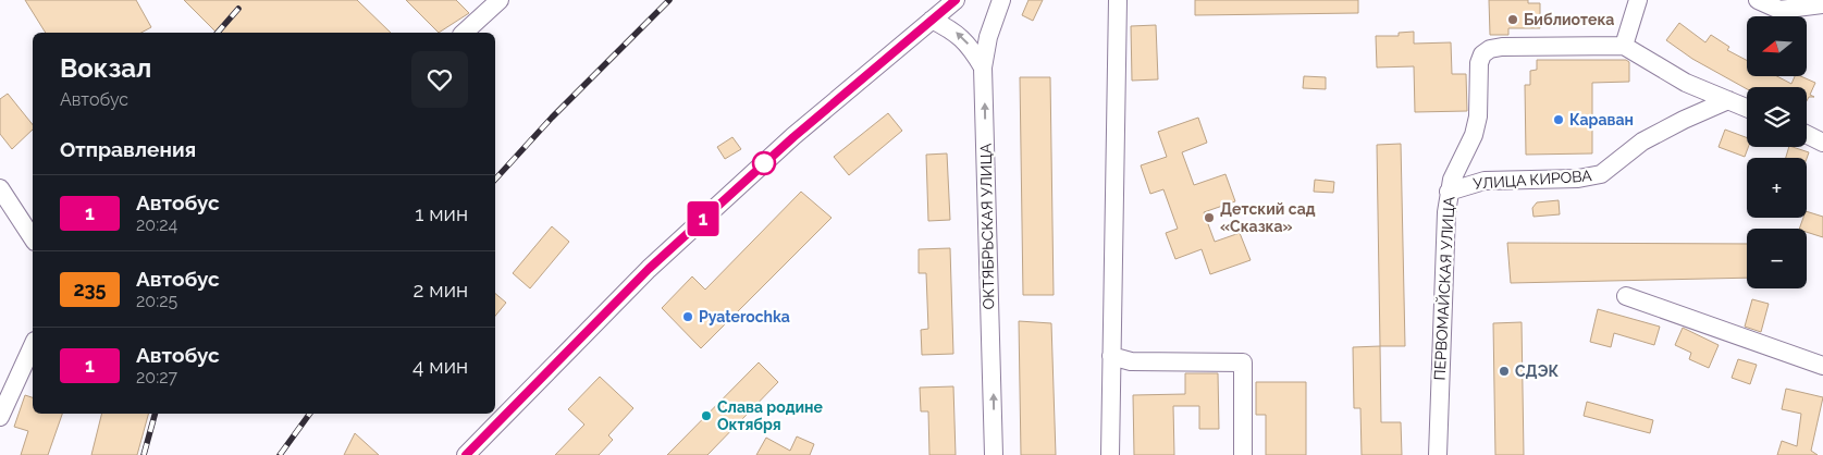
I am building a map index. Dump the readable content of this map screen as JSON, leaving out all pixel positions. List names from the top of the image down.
{
  "streets": {
    "street": ["УЛИЦА КИРОВА", "ОКТЯБРЬСКАЯ УЛИЦА", "ПЕРВОМАЙСКАЯ УЛИЦА"]
  },
  "crossings": [
    ["УЛИЦА КИРОВА", "ПЕРВОМАЙСКАЯ УЛИЦА"]
  ],
  "places": [
    "Библиотека",
    "Караван",
    "Детский сад «Сказка»",
    "Pyaterochka",
    "СДЭК",
    "Слава родине Октября"
  ],
  "lines": ["bus line 1"],
  "north": "left",
  "page": {
    "on_map": "1",
    "map_buttons": ["+", "−"],
    "heading": [
      ["Вокзал", "Автобус"],
      "Отправления"
    ],
    "list": [
      {
        "mark": "1",
        "name": "Автобус",
        "note": "20:24",
        "value": "1 мин"
      },
      {
        "mark": "235",
        "name": "Автобус",
        "note": "20:25",
        "value": "2 мин"
      },
      {
        "mark": "1",
        "name": "Автобус",
        "note": "20:27",
        "value": "4 мин"
      }
    ]
  }
}
